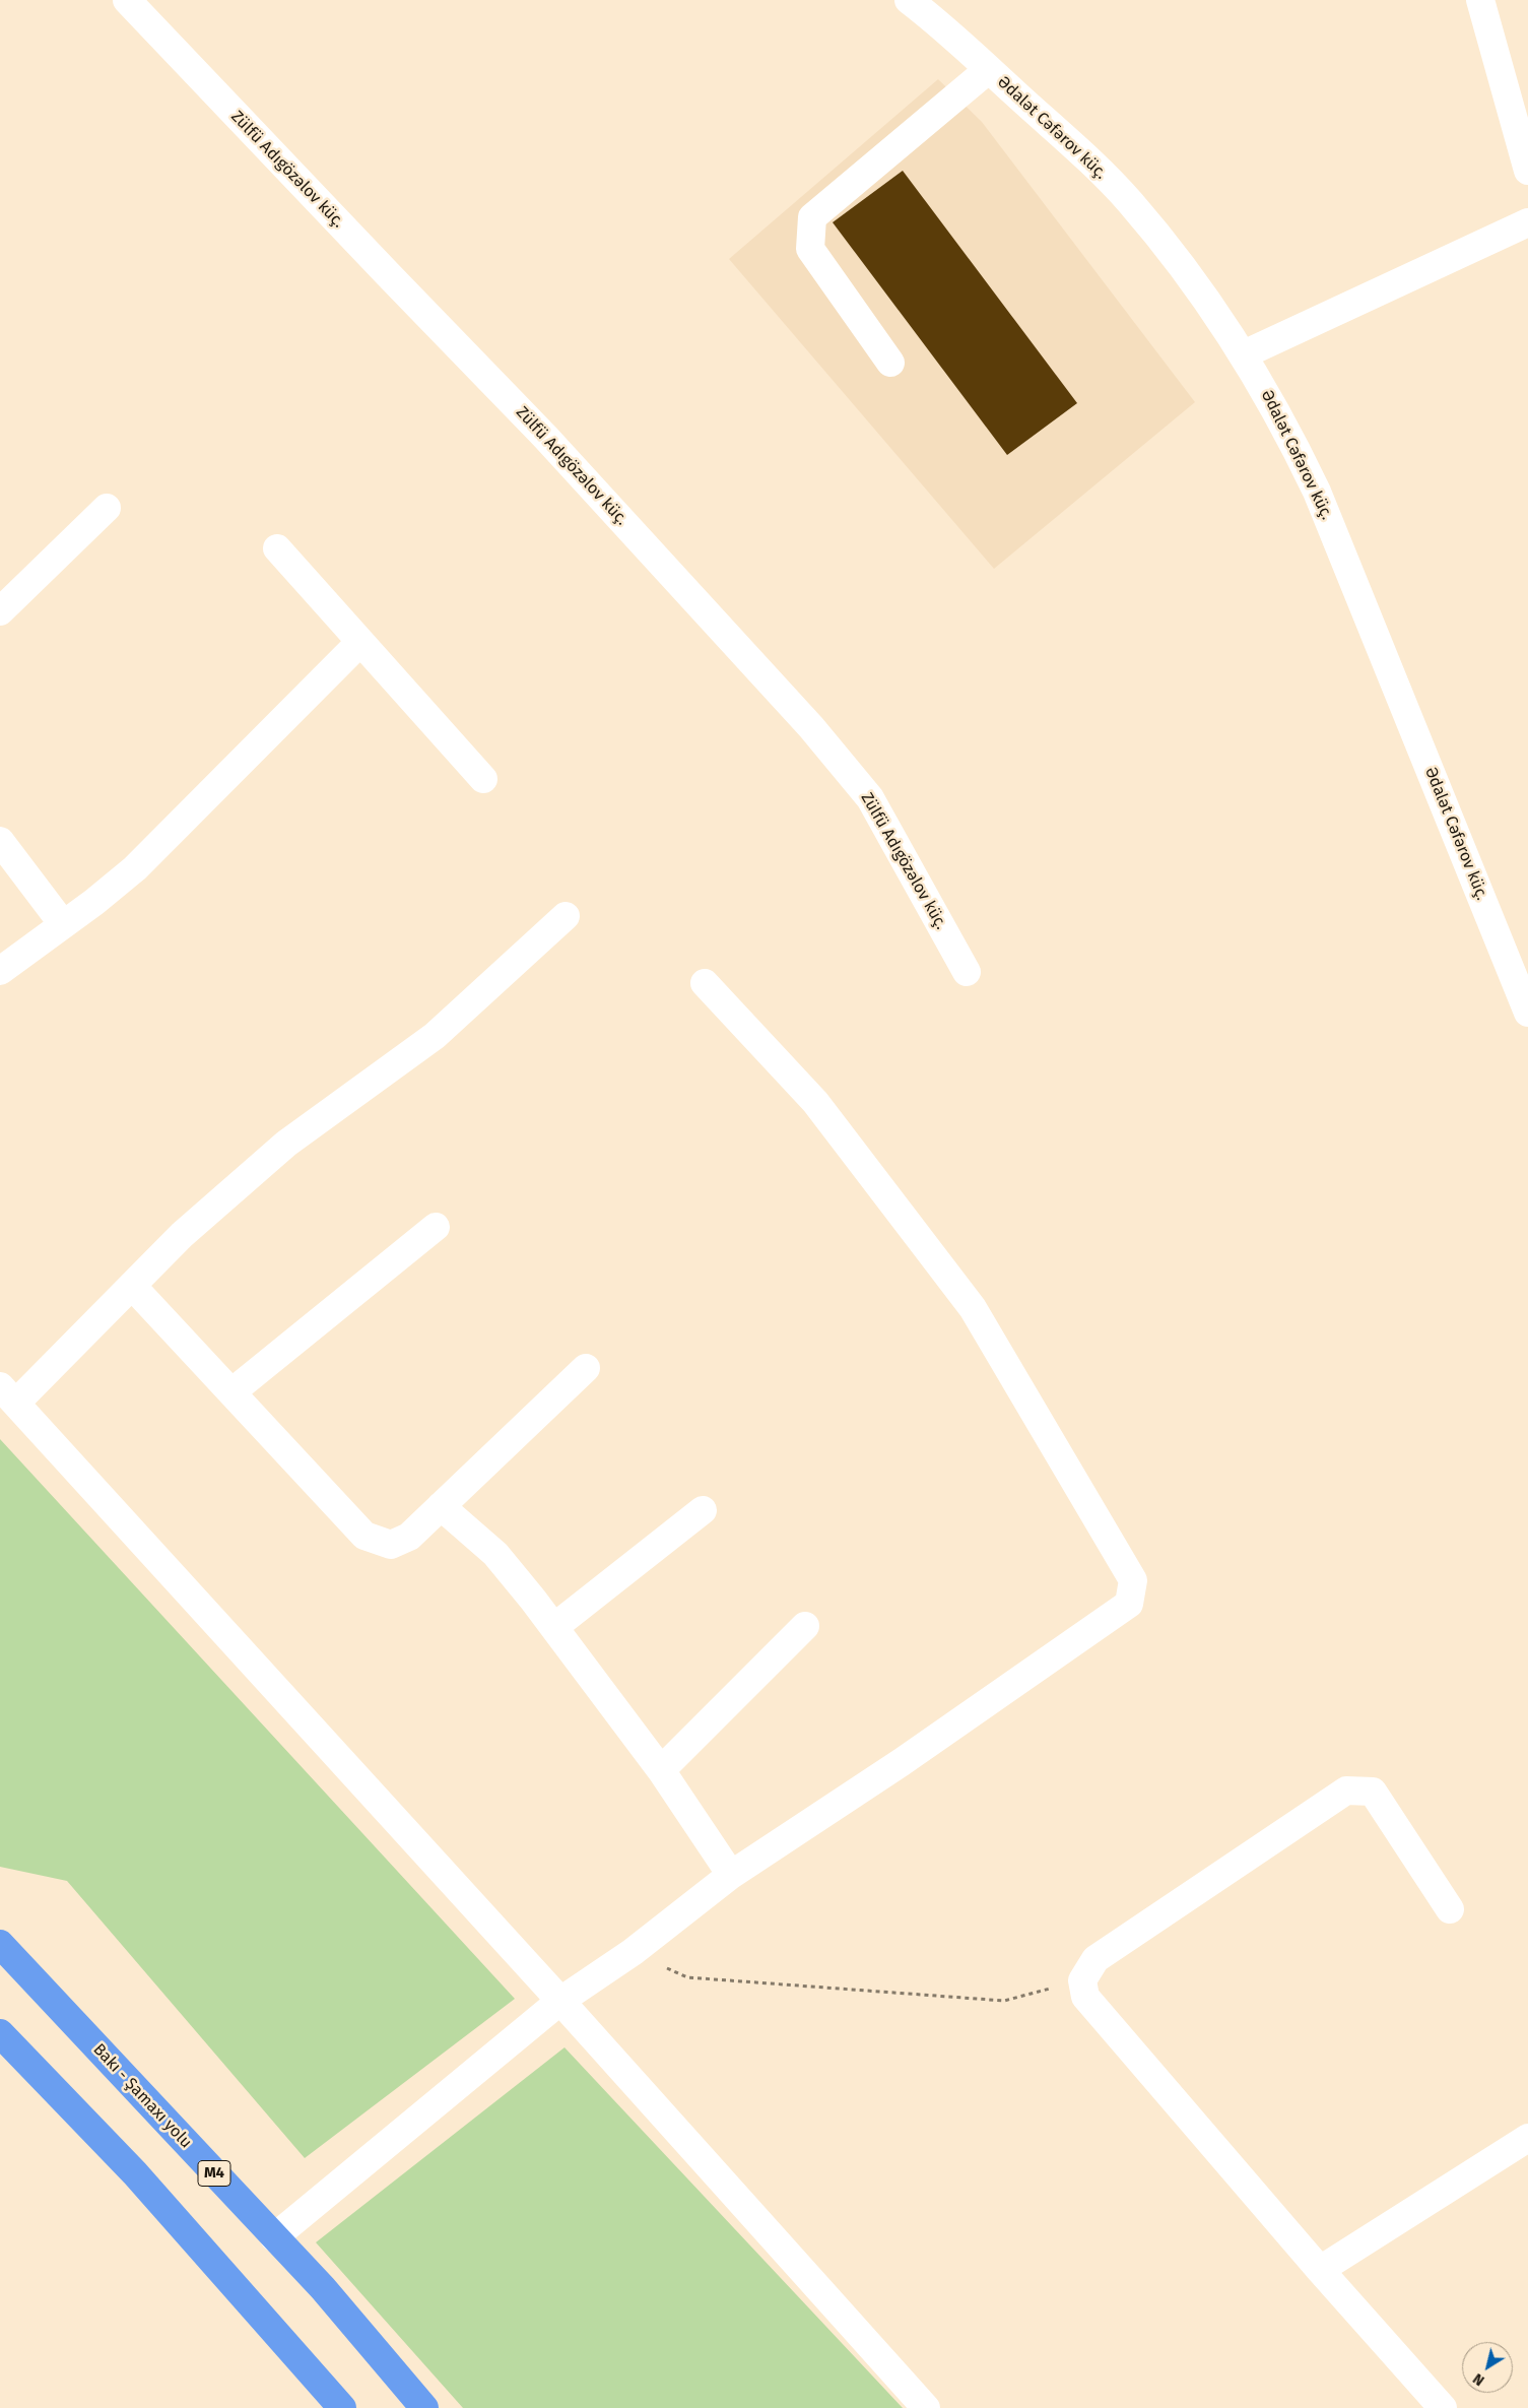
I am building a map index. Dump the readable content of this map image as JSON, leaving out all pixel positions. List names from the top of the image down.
{
  "streets": {
    "highway": ["Bakı - Şamaxı yolu", "M4"],
    "street": ["Ədalət Cəfərov küç.", "Zülfü Adıgözəlov küç."]
  },
  "north": "bottom left"
}
